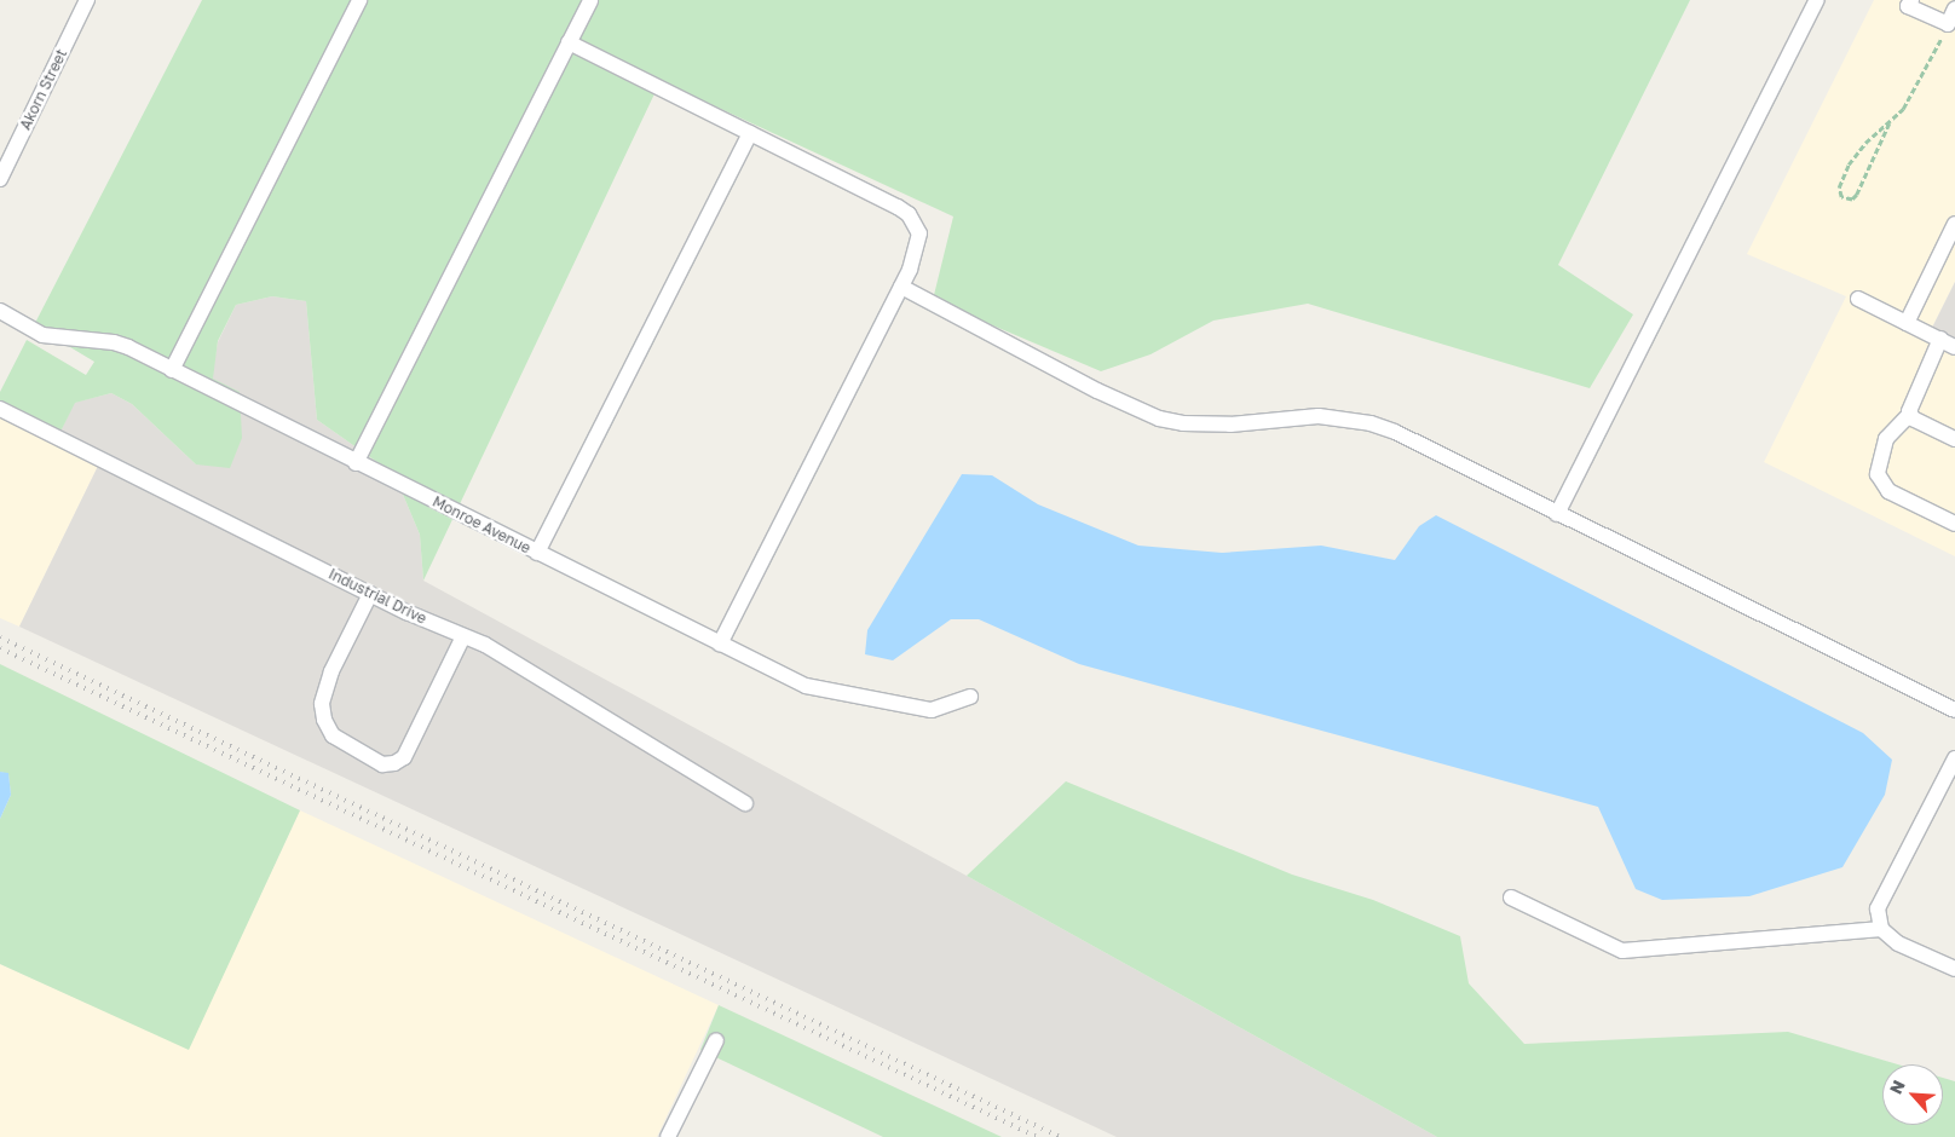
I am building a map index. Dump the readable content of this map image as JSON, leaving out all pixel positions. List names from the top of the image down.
{
  "streets": {
    "street": ["Akorn Street", "Monroe Avenue", "Industrial Drive"]
  },
  "north": "top left"
}
